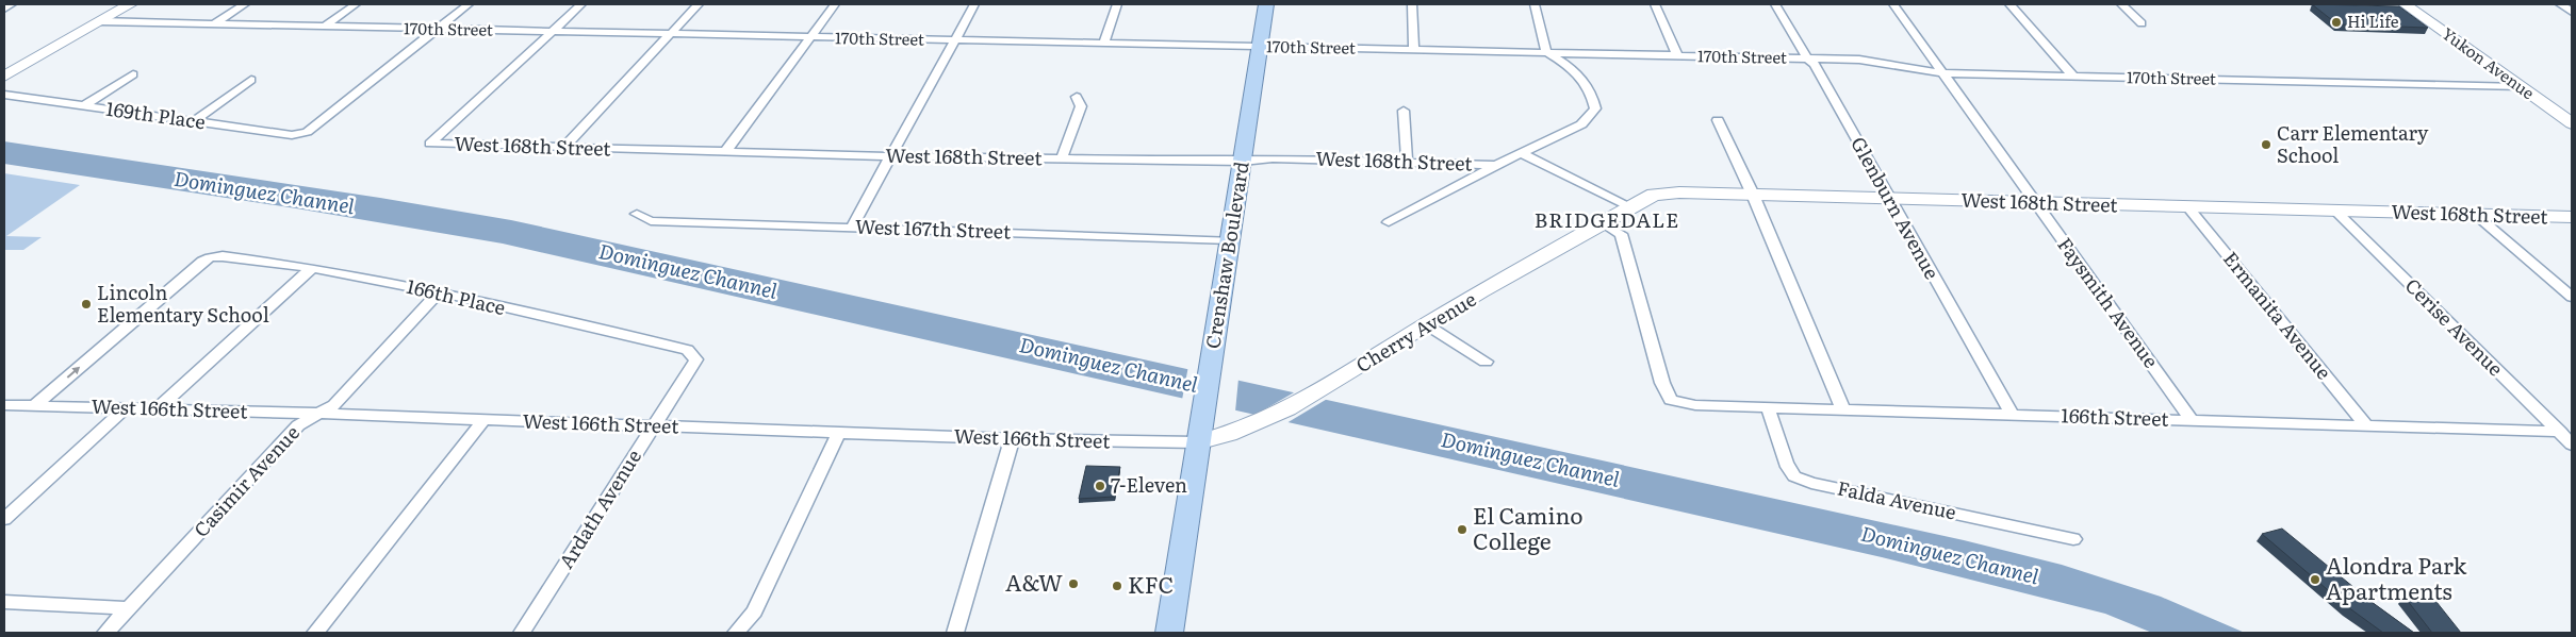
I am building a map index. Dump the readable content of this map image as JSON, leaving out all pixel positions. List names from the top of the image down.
{
  "streets": {
    "main road": ["Crenshaw Boulevard"],
    "street": [
      "170th Street",
      "Yukon Avenue",
      "169th Place",
      "West 168th Street",
      "Glenburn Avenue",
      "West 167th Street",
      "166th Place",
      "Faysmith Avenue",
      "Ermanita Avenue",
      "Cerise Avenue",
      "Cherry Avenue",
      "West 166th Street",
      "166th Street",
      "Casimir Avenue",
      "Falda Avenue",
      "Ardath Avenue"
    ]
  },
  "crossings": [
    ["170th Street", "Yukon Avenue"],
    ["170th Street", "169th Place"],
    ["170th Street", "West 168th Street"],
    ["170th Street", "Glenburn Avenue"],
    ["170th Street", "Crenshaw Boulevard"],
    ["170th Street", "Faysmith Avenue"],
    ["West 168th Street", "Glenburn Avenue"],
    ["West 168th Street", "Crenshaw Boulevard"],
    ["West 168th Street", "Faysmith Avenue"],
    ["West 168th Street", "Ermanita Avenue"],
    ["West 168th Street", "Cerise Avenue"],
    ["West 168th Street", "Cherry Avenue"],
    ["Glenburn Avenue", "166th Street"],
    ["West 167th Street", "Crenshaw Boulevard"],
    ["Crenshaw Boulevard", "Cherry Avenue"],
    ["Crenshaw Boulevard", "West 166th Street"],
    ["166th Place", "West 166th Street"],
    ["166th Place", "Casimir Avenue"],
    ["166th Place", "Ardath Avenue"],
    ["Faysmith Avenue", "166th Street"],
    ["Ermanita Avenue", "166th Street"],
    ["Cerise Avenue", "166th Street"],
    ["Cherry Avenue", "West 166th Street"],
    ["Cherry Avenue", "166th Street"],
    ["West 166th Street", "Casimir Avenue"],
    ["West 166th Street", "Ardath Avenue"],
    ["166th Street", "Falda Avenue"]
  ],
  "districts": ["BRIDGEDALE"],
  "water": ["Dominguez Channel"],
  "places": [
    "Hi Life",
    "Carr Elementary School",
    "Lincoln Elementary School",
    "7-Eleven",
    "El Camino College",
    "Alondra Park Apartments",
    "A&W",
    "KFC"
  ]
}
